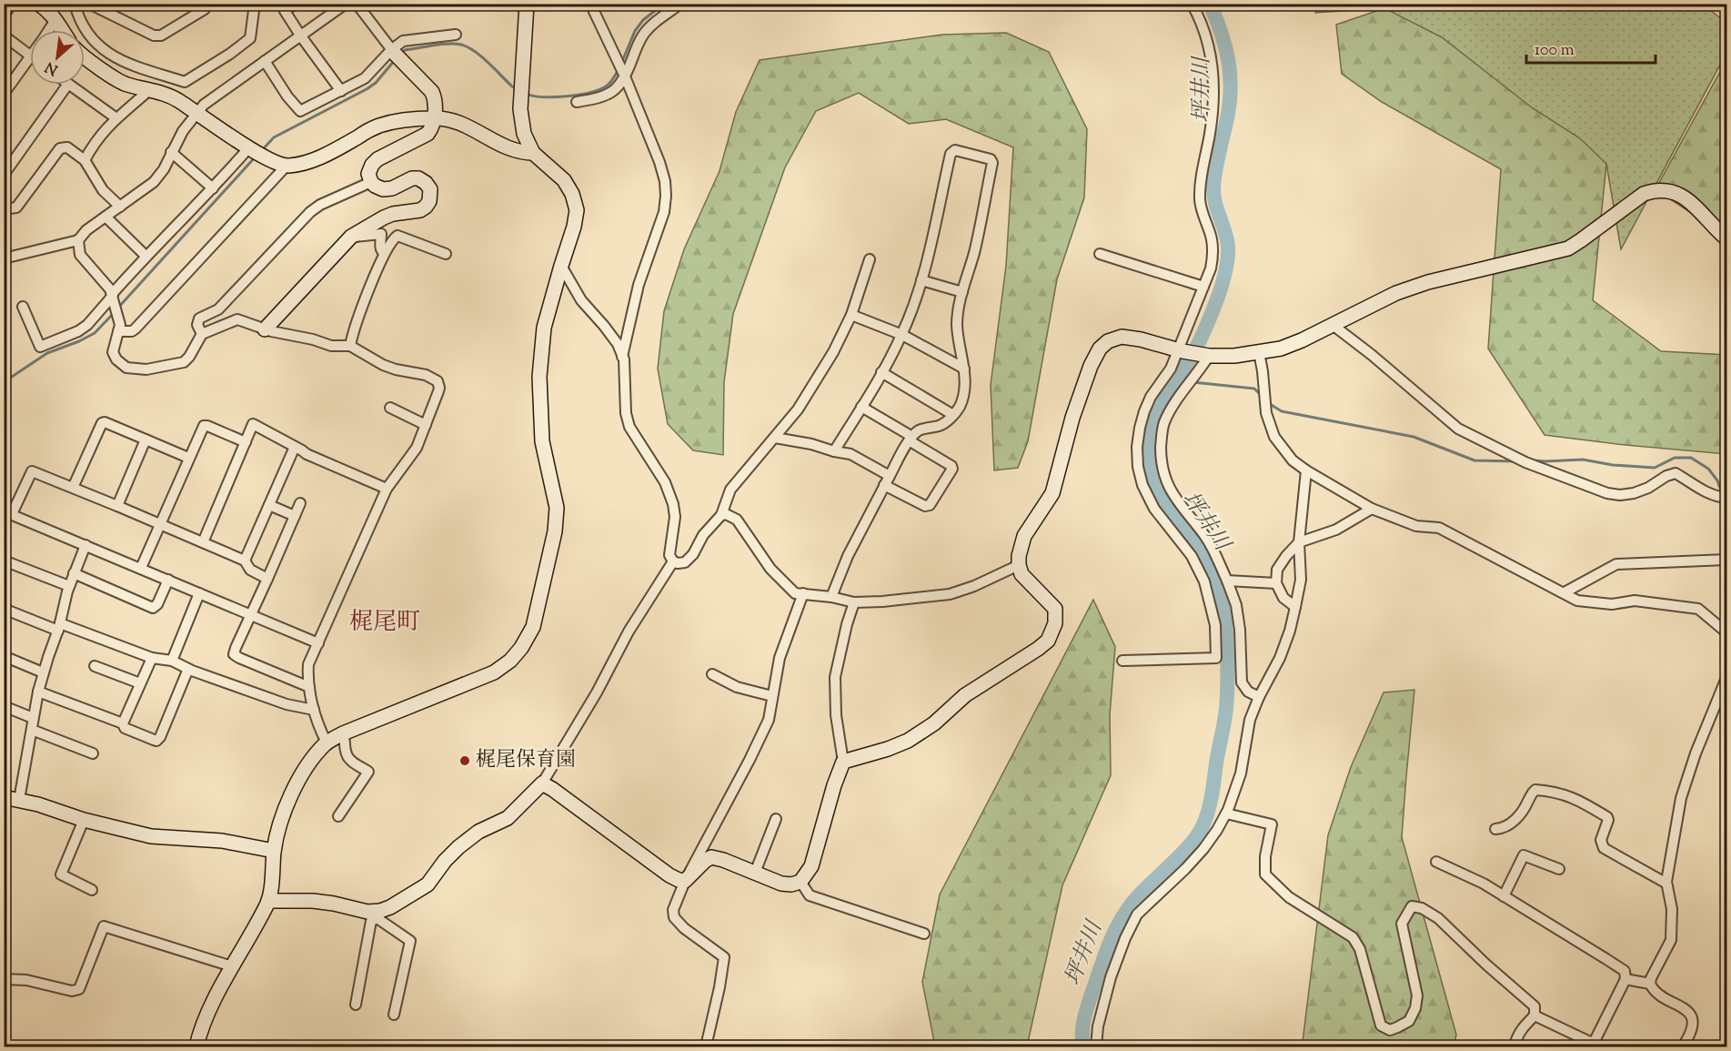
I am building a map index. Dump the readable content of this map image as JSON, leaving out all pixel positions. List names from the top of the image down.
{
  "districts": ["梶尾町"],
  "water": ["坪井川"],
  "places": ["梶尾保育園"],
  "scale_bar": "100 m",
  "north": "bottom left"
}
